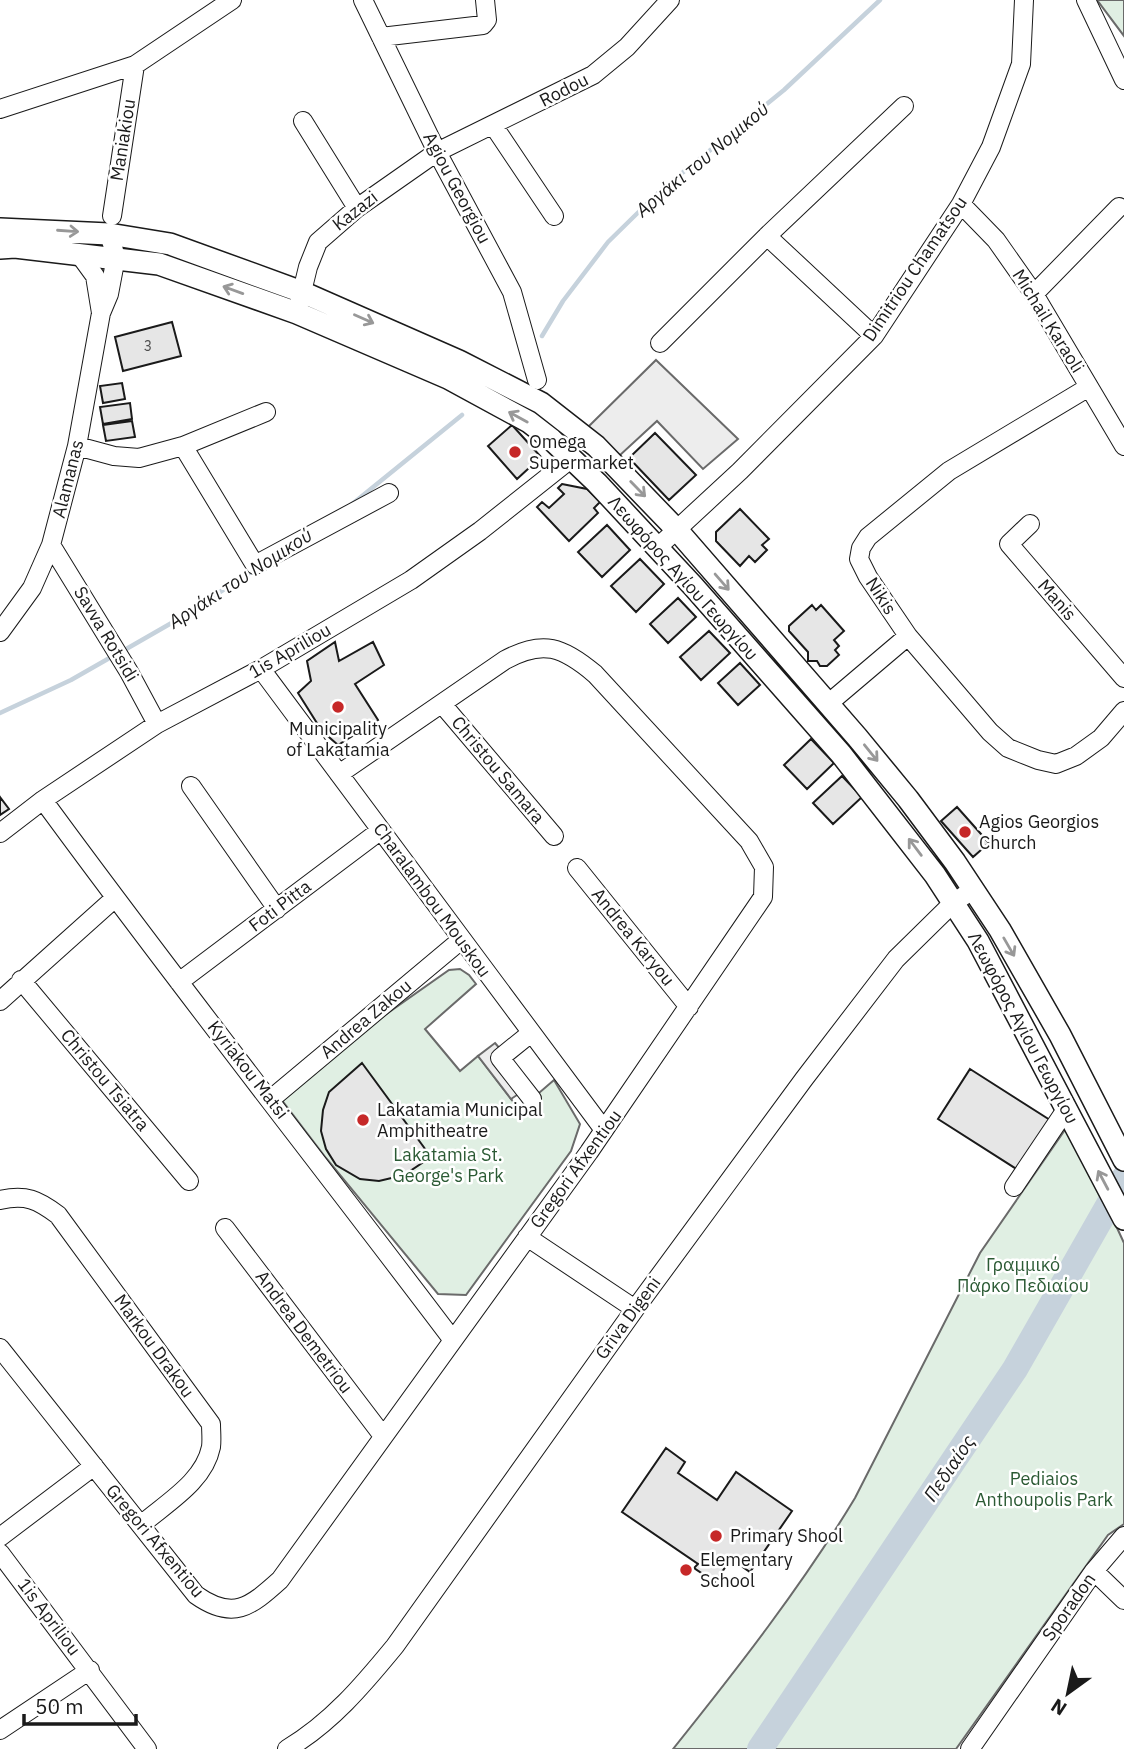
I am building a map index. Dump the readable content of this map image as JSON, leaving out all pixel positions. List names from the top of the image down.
{
  "streets": {
    "main road": ["Λεωφόρος Αγίου Γεωργίου"],
    "street": [
      "Rodou",
      "Maniakiou",
      "Agiou Georgiou",
      "Kazazi",
      "Dimitriou Chamatsou",
      "Michail Karaoli",
      "Alamanas",
      "Nikis",
      "Manis",
      "Savva Rotsidi",
      "1is Apriliou",
      "Christou Samara",
      "Charalambou Mouskou",
      "Foti Pitta",
      "Andrea Karyou",
      "Andrea Zakou",
      "Kyriakou Matsi",
      "Christou Tsiatra",
      "Gregori Afxentiou",
      "Griva Digeni",
      "Andrea Demetriou",
      "Markou Drakou",
      "Sporadon"
    ]
  },
  "crossings": [
    ["Rodou", "Agiou Georgiou"],
    ["Rodou", "Kazazi"],
    ["Maniakiou", "Λεωφόρος Αγίου Γεωργίου"],
    ["Agiou Georgiou", "Kazazi"],
    ["Kazazi", "Λεωφόρος Αγίου Γεωργίου"],
    ["Dimitriou Chamatsou", "Michail Karaoli"],
    ["Dimitriou Chamatsou", "Λεωφόρος Αγίου Γεωργίου"],
    ["Michail Karaoli", "Nikis"],
    ["Alamanas", "Λεωφόρος Αγίου Γεωργίου"],
    ["Alamanas", "Savva Rotsidi"],
    ["Λεωφόρος Αγίου Γεωργίου", "1is Apriliou"],
    ["Λεωφόρος Αγίου Γεωργίου", "Griva Digeni"],
    ["Savva Rotsidi", "1is Apriliou"],
    ["1is Apriliou", "Charalambou Mouskou"],
    ["1is Apriliou", "Kyriakou Matsi"],
    ["Christou Samara", "Gregori Afxentiou"],
    ["Charalambou Mouskou", "Foti Pitta"],
    ["Charalambou Mouskou", "Andrea Zakou"],
    ["Charalambou Mouskou", "Gregori Afxentiou"],
    ["Foti Pitta", "Kyriakou Matsi"],
    ["Andrea Karyou", "Gregori Afxentiou"],
    ["Andrea Zakou", "Kyriakou Matsi"],
    ["Kyriakou Matsi", "Gregori Afxentiou"],
    ["Gregori Afxentiou", "Andrea Demetriou"],
    ["Gregori Afxentiou", "Markou Drakou"]
  ],
  "water": ["Αργάκι του Νομικού", "Πεδιαίος"],
  "parks": ["Lakatamia St. George's Park", "Γραμμικό Πάρκο Πεδιαίου", "Pediaios Anthoupolis Park"],
  "places": [
    "Omega Supermarket",
    "Municipality of Lakatamia",
    "Agios Georgios Church",
    "Lakatamia Municipal Amphitheatre",
    "Primary Shool",
    "Elementary School"
  ],
  "house_numbers": ["3"],
  "scale_bar": "50 m",
  "north": "bottom left"
}
